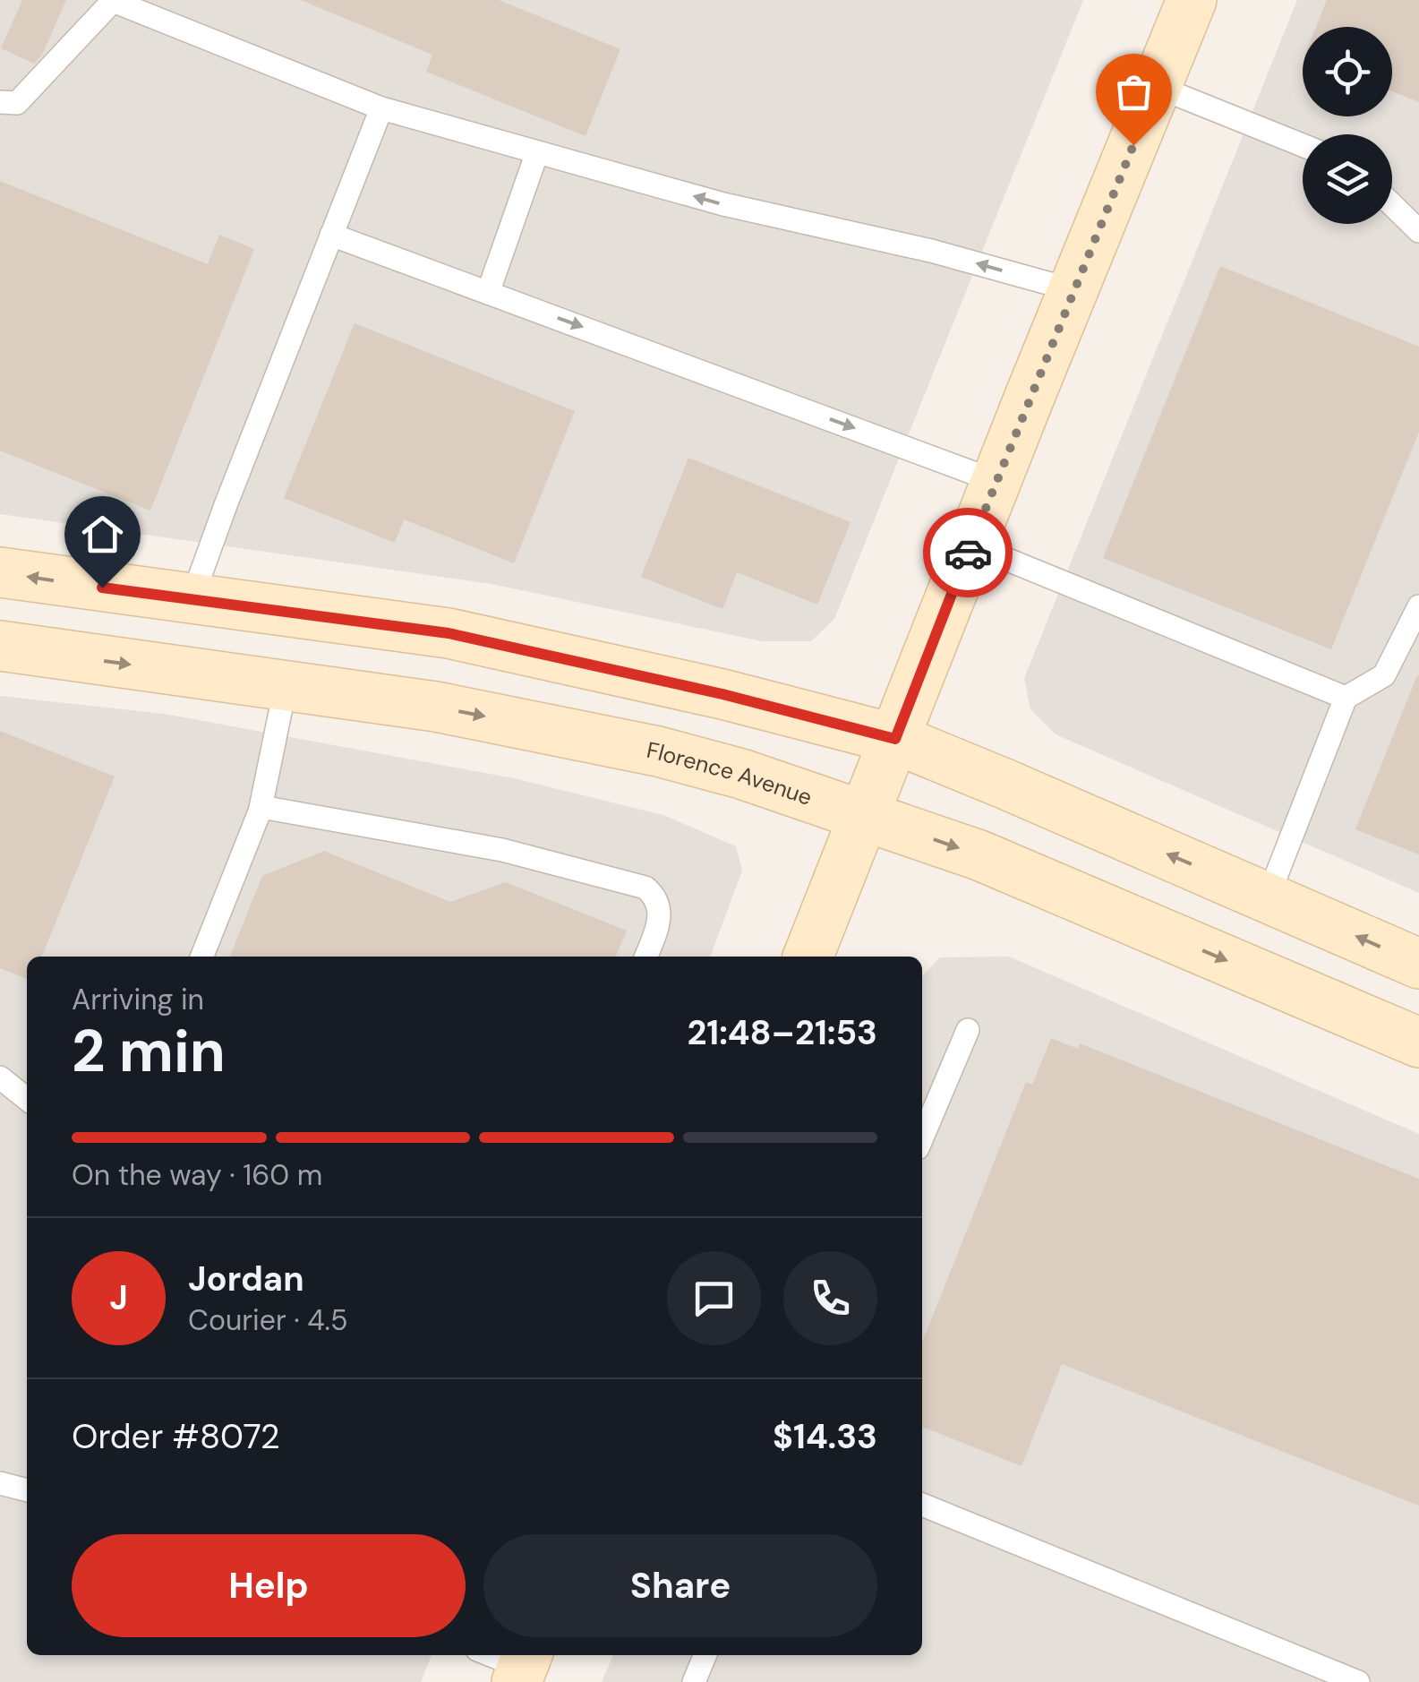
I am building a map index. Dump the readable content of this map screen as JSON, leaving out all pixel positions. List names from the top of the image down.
{
  "streets": {
    "main road": ["Florence Avenue"]
  },
  "page": {
    "heading": ["2 min", "Arriving in", "21:48–21:53"],
    "panel": [
      "Jordan",
      "Courier · 4.5",
      "Order #8072",
      "$14.33"
    ],
    "bar": "On the way · 160 m",
    "round": "J",
    "buttons": ["Help", "Share"]
  }
}
